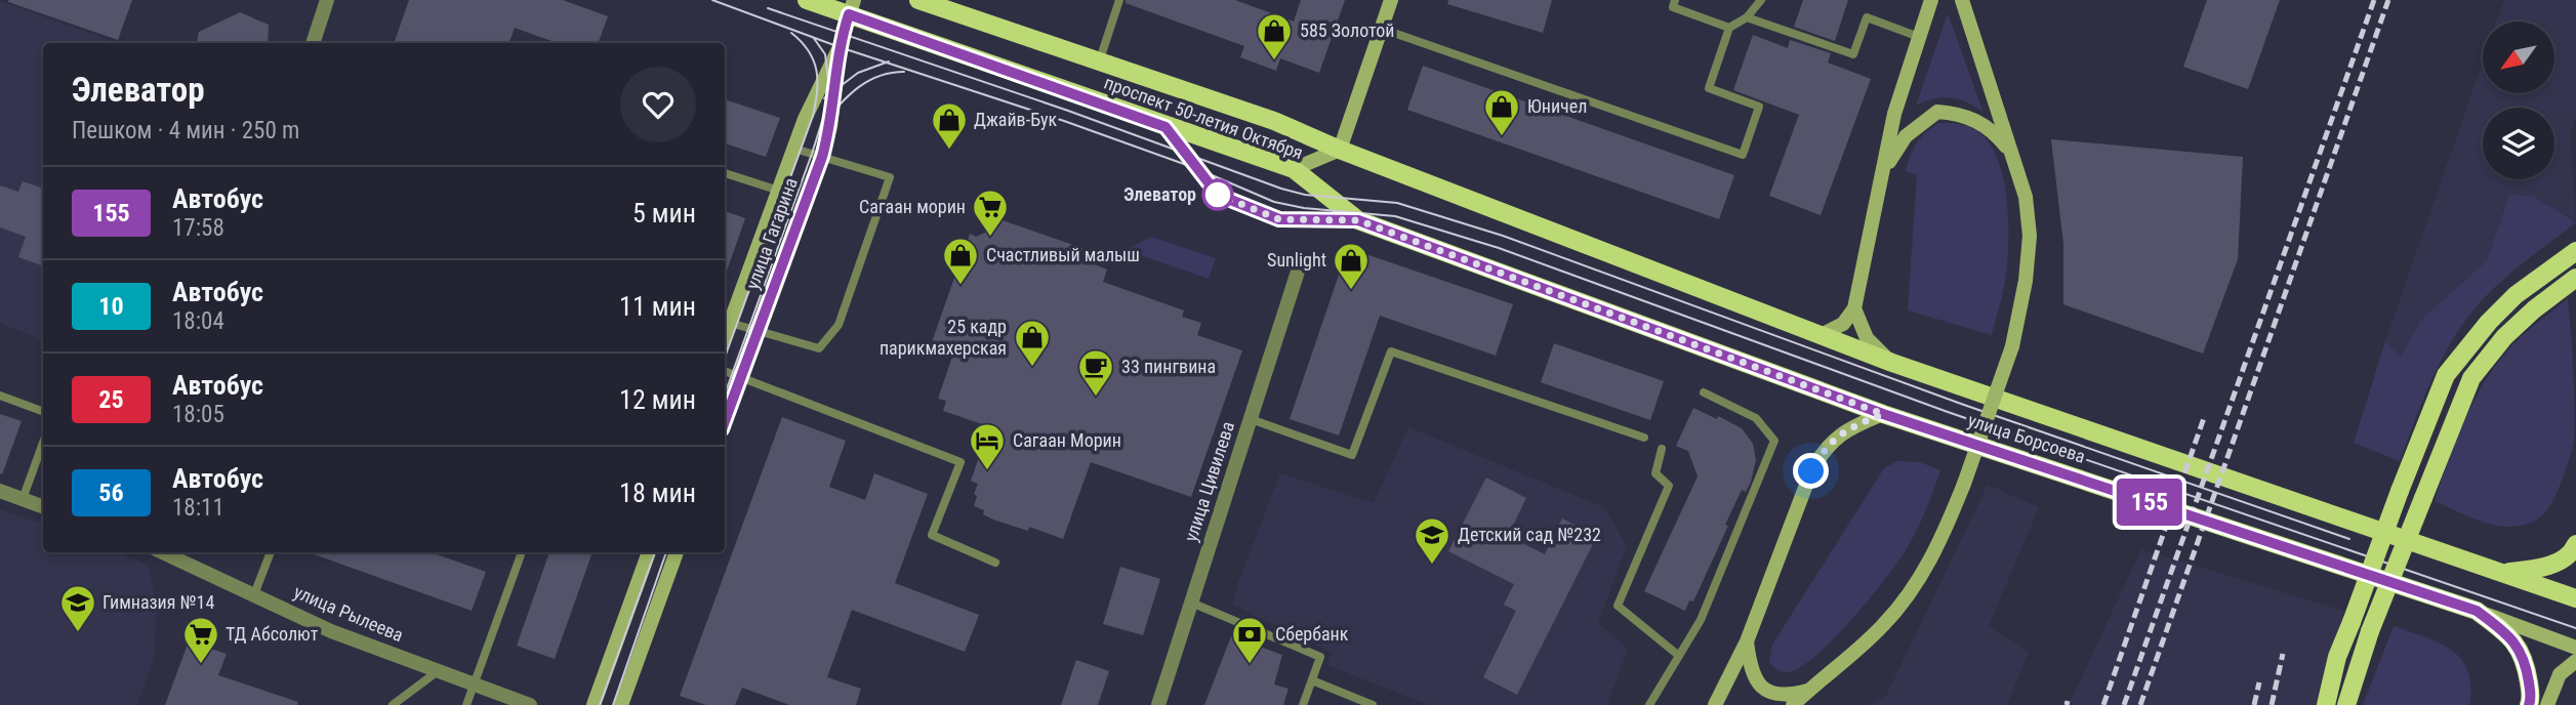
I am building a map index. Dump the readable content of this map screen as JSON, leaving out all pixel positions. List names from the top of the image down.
{
  "streets": {
    "main road": ["проспект 50-летия Октября", "улица Гагарина", "улица Борсоева"],
    "street": ["улица Цивилева", "улица Рылеева"]
  },
  "crossings": [
    ["проспект 50-летия Октября", "улица Борсоева"]
  ],
  "places": {
    "shop": [
      "585 Золотой",
      "Юничел",
      "Джайв-Бук",
      "Счастливый малыш",
      "Sunlight",
      "25 кадр парикмахерская"
    ],
    "other": ["Элеватор"],
    "supermarket": ["Сагаан морин", "ТД Абсолют"],
    "cafe": ["33 пингвина"],
    "hotel": ["Сагаан Морин"],
    "school or university": ["Детский сад №232", "Гимназия №14"],
    "bank": ["Сбербанк"]
  },
  "lines": ["bus line 155"],
  "north": "bottom left",
  "page": {
    "on_map": "155",
    "heading": ["Элеватор", "Пешком · 4 мин · 250 m"],
    "list": [
      {
        "mark": "155",
        "name": "Автобус",
        "note": "17:58",
        "value": "5 мин"
      },
      {
        "mark": "10",
        "name": "Автобус",
        "note": "18:04",
        "value": "11 мин"
      },
      {
        "mark": "25",
        "name": "Автобус",
        "note": "18:05",
        "value": "12 мин"
      },
      {
        "mark": "56",
        "name": "Автобус",
        "note": "18:11",
        "value": "18 мин"
      }
    ]
  }
}
